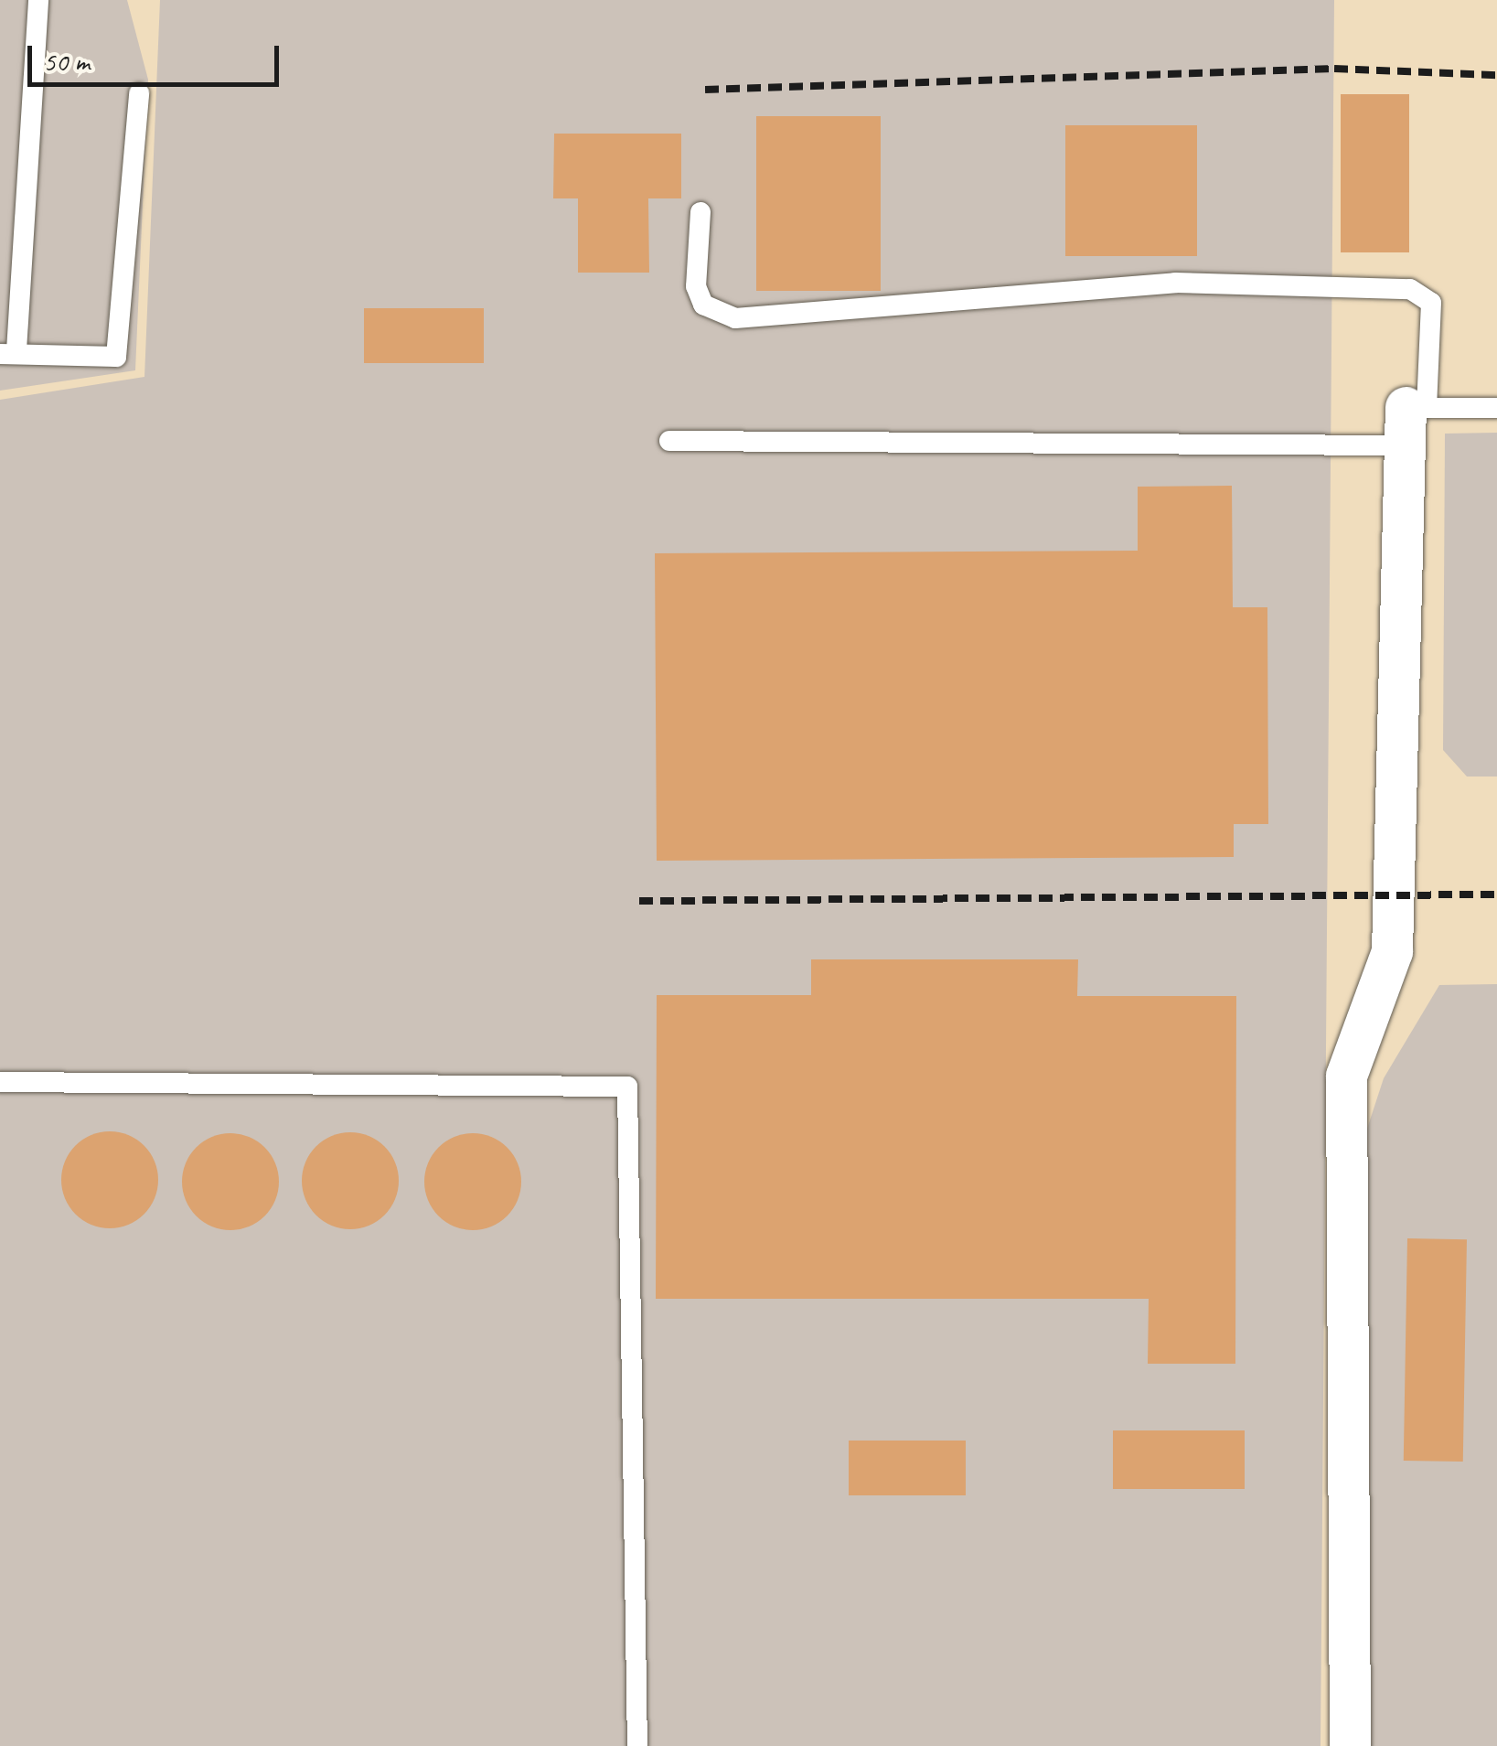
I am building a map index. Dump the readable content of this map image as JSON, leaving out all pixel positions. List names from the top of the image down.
{
  "scale_bar": "50 m"
}
